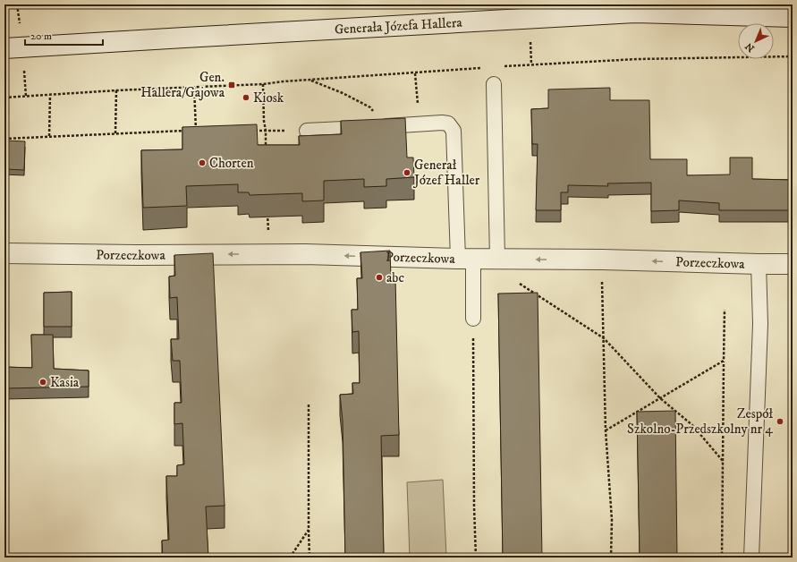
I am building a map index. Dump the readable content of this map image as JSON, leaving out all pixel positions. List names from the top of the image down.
{
  "streets": {
    "street": ["Generała Józefa Hallera", "Porzeczkowa"]
  },
  "one_way": ["Porzeczkowa"],
  "places": {
    "transit": ["Gen. Hallera/Gajowa"],
    "other": [
      "Kiosk",
      "Chorten",
      "Generał Józef Haller",
      "abc",
      "Kasia",
      "Zespół Szkolno-Przedszkolny nr 4"
    ]
  },
  "scale_bar": "20 m",
  "north": "bottom left"
}
